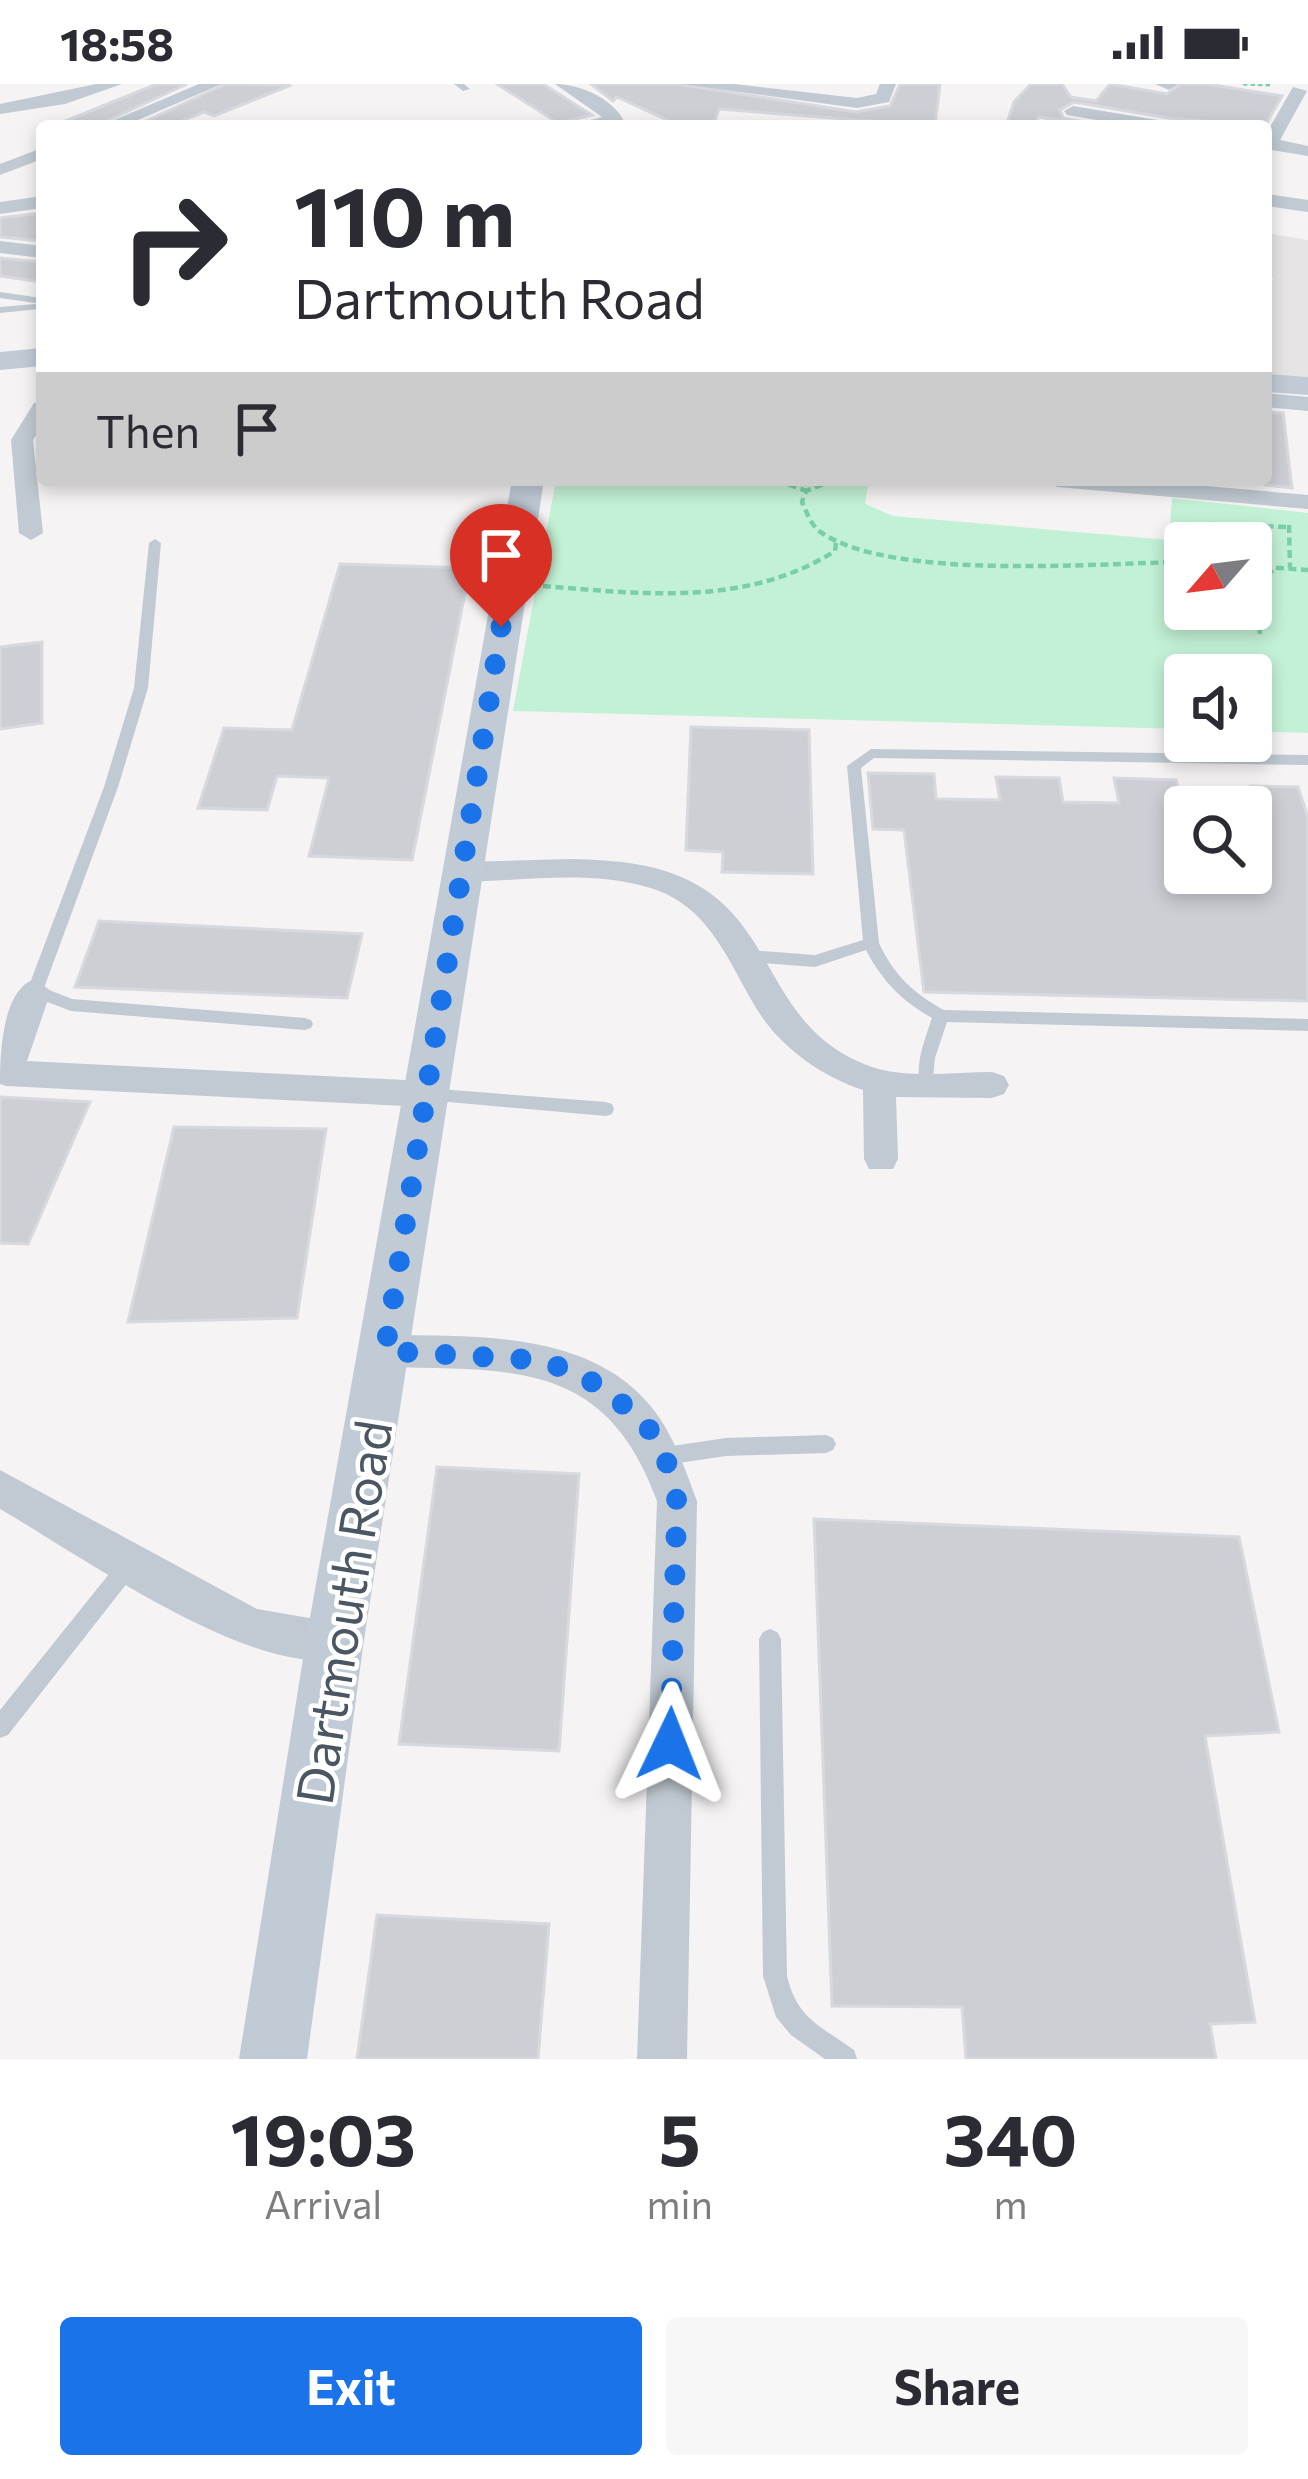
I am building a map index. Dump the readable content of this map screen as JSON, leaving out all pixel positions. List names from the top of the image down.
{
  "streets": {
    "street": ["Dartmouth Road"]
  },
  "north": "bottom left",
  "page": {
    "status": "18:58",
    "turn": ["110 m", "Dartmouth Road"],
    "then": "Then",
    "eta": [
      "19:03",
      "Arrival",
      "5",
      "min",
      "340",
      "m"
    ],
    "buttons": ["Exit", "Share"]
  }
}
